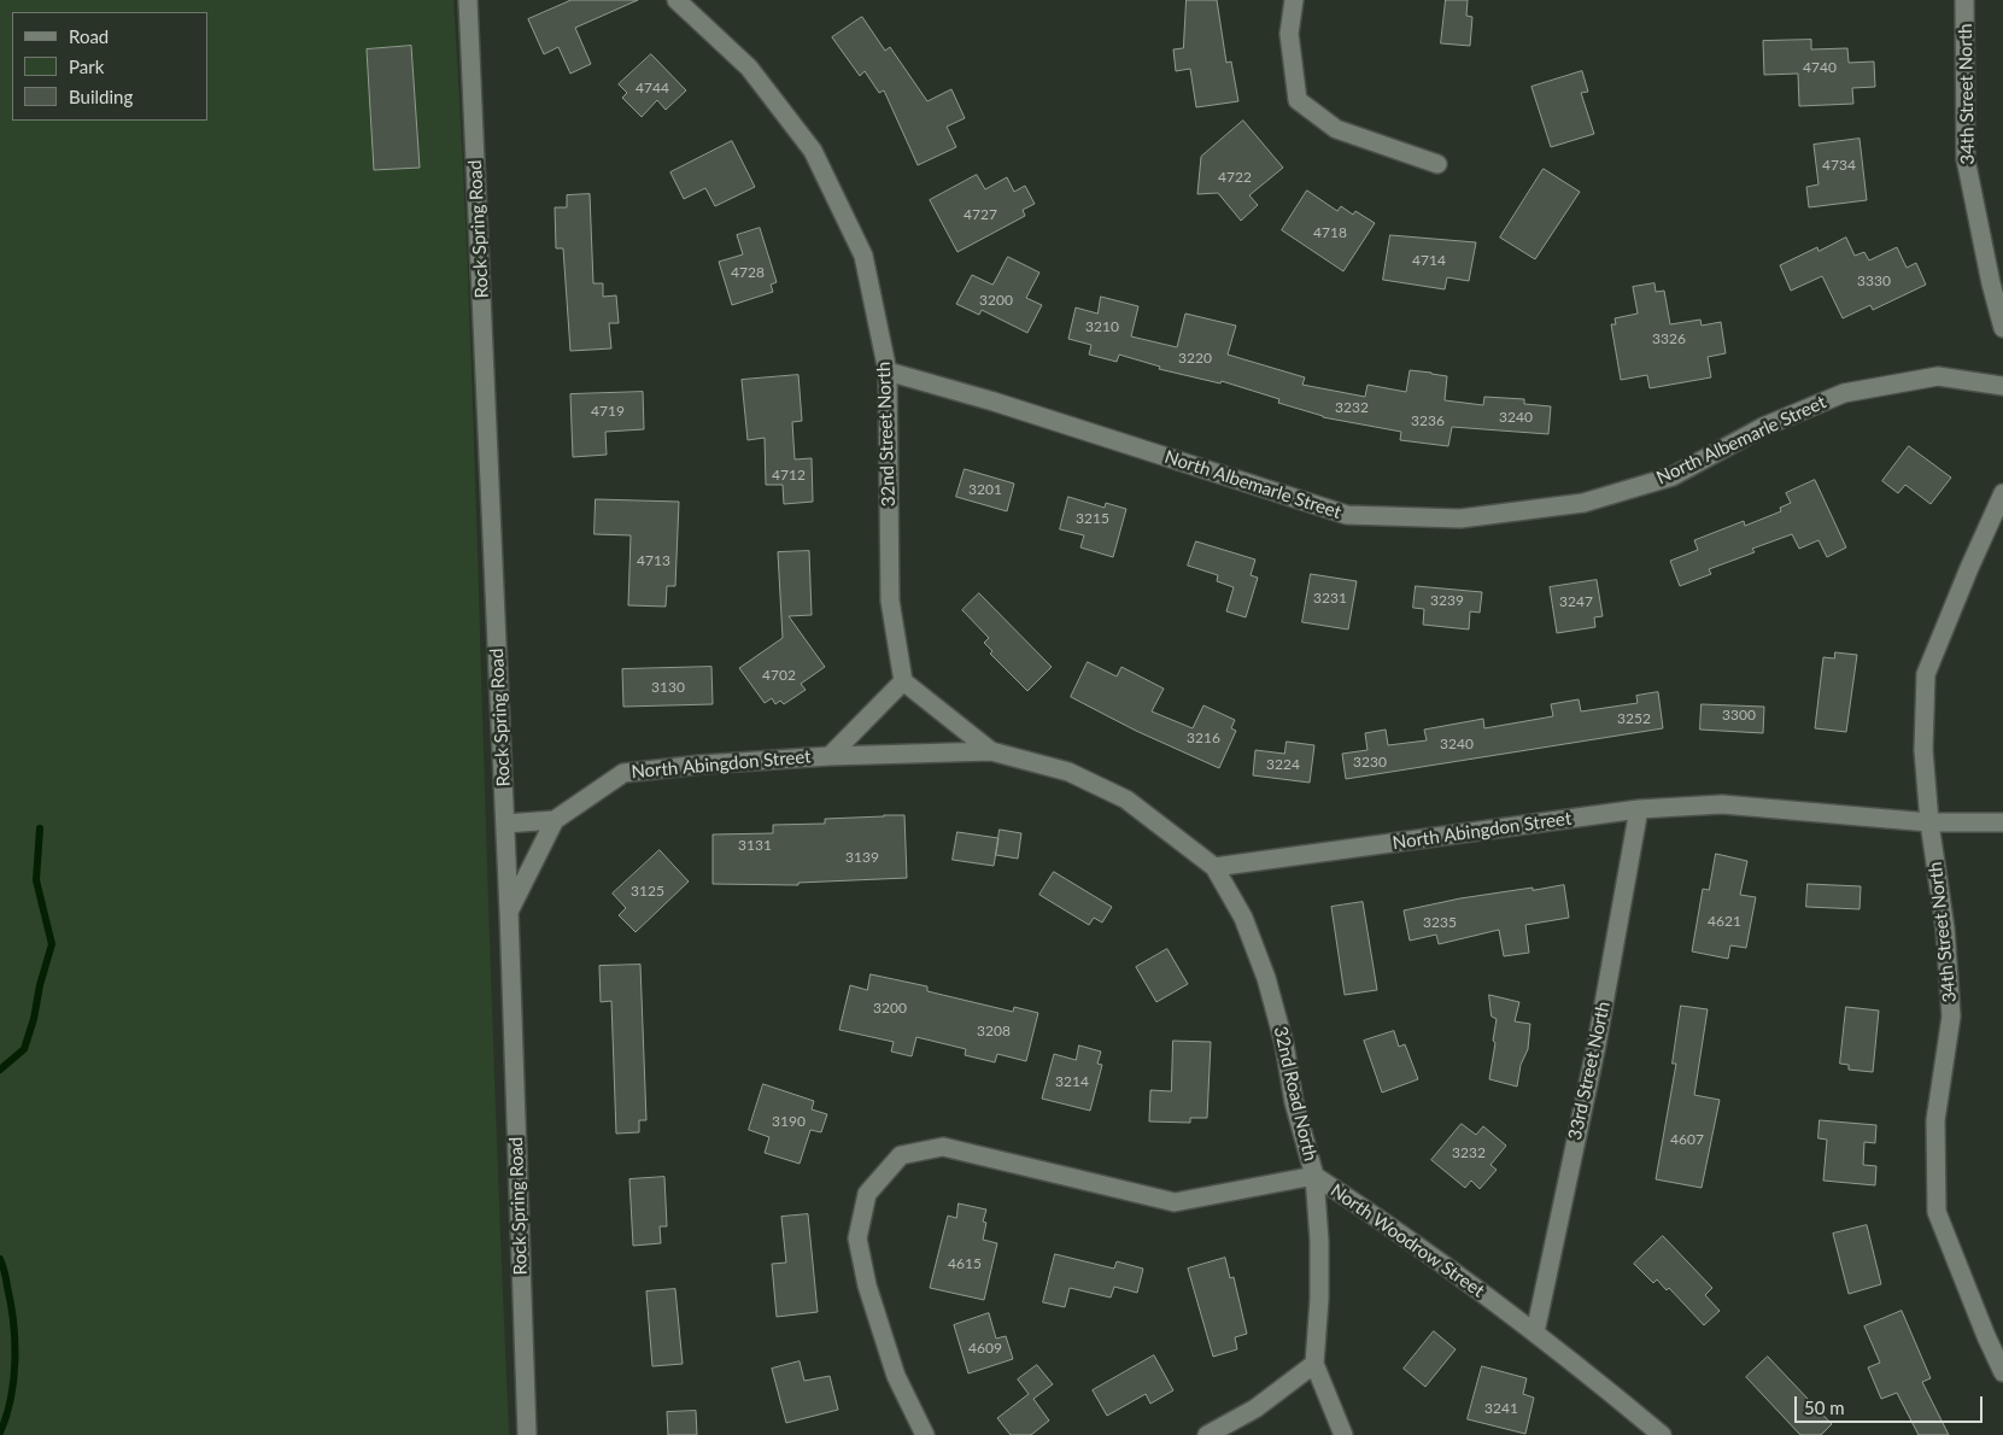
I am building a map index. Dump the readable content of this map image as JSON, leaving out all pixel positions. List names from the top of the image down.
{
  "streets": {
    "street": [
      "34th Street North",
      "Rock Spring Road",
      "32nd Street North",
      "North Albemarle Street",
      "North Abingdon Street",
      "33rd Street North",
      "32nd Road North",
      "North Woodrow Street"
    ]
  },
  "crossings": [
    ["34th Street North", "North Abingdon Street"],
    ["Rock Spring Road", "North Abingdon Street"],
    ["32nd Street North", "North Albemarle Street"],
    ["32nd Street North", "North Abingdon Street"],
    ["North Abingdon Street", "33rd Street North"],
    ["North Abingdon Street", "32nd Road North"],
    ["33rd Street North", "North Woodrow Street"],
    ["32nd Road North", "North Woodrow Street"]
  ],
  "house_numbers": [
    "4740",
    "4744",
    "4734",
    "4722",
    "4727",
    "4718",
    "4714",
    "4728",
    "3330",
    "3200",
    "3210",
    "3326",
    "3220",
    "3232",
    "4719",
    "3240",
    "3236",
    "4712",
    "3201",
    "3215",
    "4713",
    "3231",
    "3239",
    "3247",
    "4702",
    "3130",
    "3300",
    "3252",
    "3216",
    "3240",
    "3230",
    "3224",
    "3131",
    "3139",
    "3125",
    "4621",
    "3235",
    "3200",
    "3208",
    "3214",
    "3190",
    "4607",
    "3232",
    "4615",
    "4609",
    "3241"
  ],
  "legend": ["Road", "Park", "Building"],
  "scale_bar": "50 m"
}
